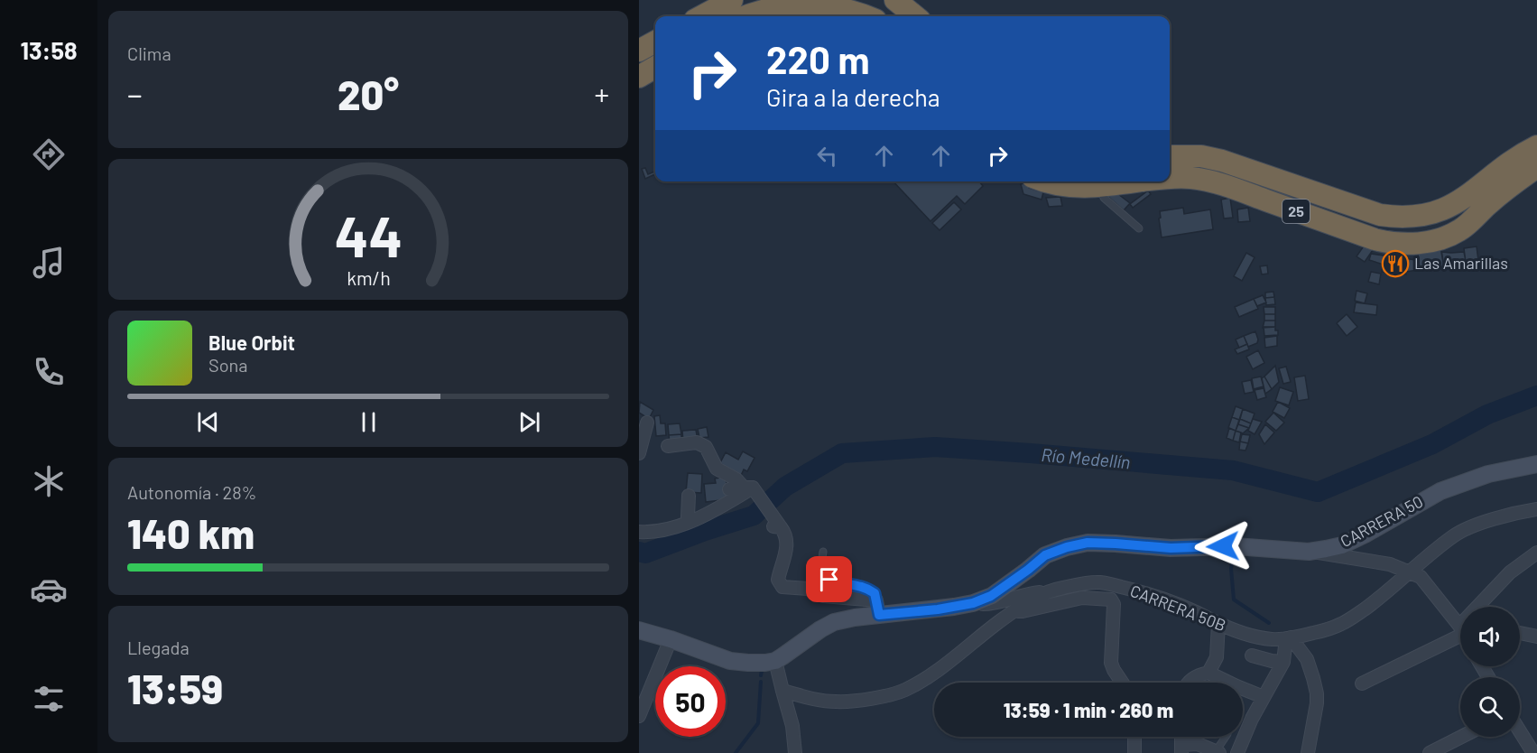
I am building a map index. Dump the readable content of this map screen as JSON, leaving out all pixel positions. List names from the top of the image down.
{
  "streets": {
    "highway": ["25"],
    "main road": ["CARRERA 50"],
    "street": ["CARRERA 50B"]
  },
  "water": ["Río Medellín"],
  "places": {
    "restaurant": ["Las Amarillas"]
  },
  "page": {
    "tabs": "13:58",
    "tile": [
      "Clima",
      ["Autonomía · 28%", "140 km"],
      ["Llegada", "13:59"]
    ],
    "turn": ["220 m", "Gira a la derecha"],
    "heat": ["−", "20°", "+"],
    "song": ["Blue Orbit", "Sona"],
    "limit": "50",
    "trip": "13:59 · 1 min · 260 m",
    "gauge": ["44", "km/h"]
  }
}
